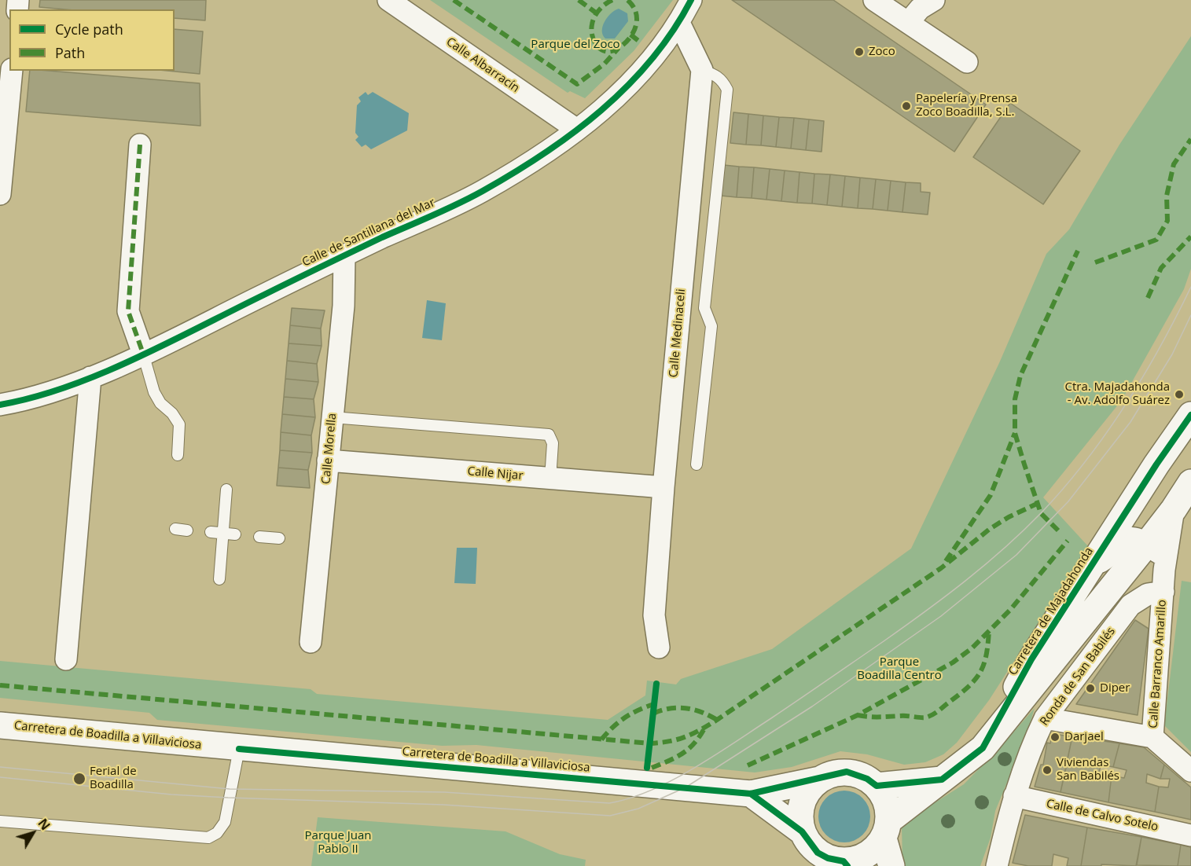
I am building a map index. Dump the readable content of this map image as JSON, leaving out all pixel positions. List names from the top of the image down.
{
  "streets": {
    "street": [
      "Calle Albarracín",
      "Calle de Santillana del Mar",
      "Calle Medinaceli",
      "Calle Morella",
      "Calle Nijar",
      "Carretera de Majadahonda",
      "Calle Barranco Amarillo",
      "Ronda de San Babilés",
      "Carretera de Boadilla a Villaviciosa",
      "Calle de Calvo Sotelo"
    ]
  },
  "crossings": [
    ["Calle Albarracín", "Calle de Santillana del Mar"],
    ["Calle de Santillana del Mar", "Calle Morella"],
    ["Calle Medinaceli", "Calle Nijar"],
    ["Calle Morella", "Calle Nijar"],
    ["Carretera de Majadahonda", "Carretera de Boadilla a Villaviciosa"],
    ["Calle Barranco Amarillo", "Ronda de San Babilés"],
    ["Ronda de San Babilés", "Calle de Calvo Sotelo"]
  ],
  "parks": ["Parque del Zoco", "Parque Boadilla Centro", "Parque Juan Pablo II"],
  "places": [
    "Zoco",
    "Papelería y Prensa Zoco Boadilla, S.L.",
    "Ctra. Majadahonda - Av. Adolfo Suárez",
    "Diper",
    "Darjael",
    "Viviendas San Babilés",
    "Ferial de Boadilla"
  ],
  "legend": ["Cycle path", "Path"],
  "north": "top right"
}
